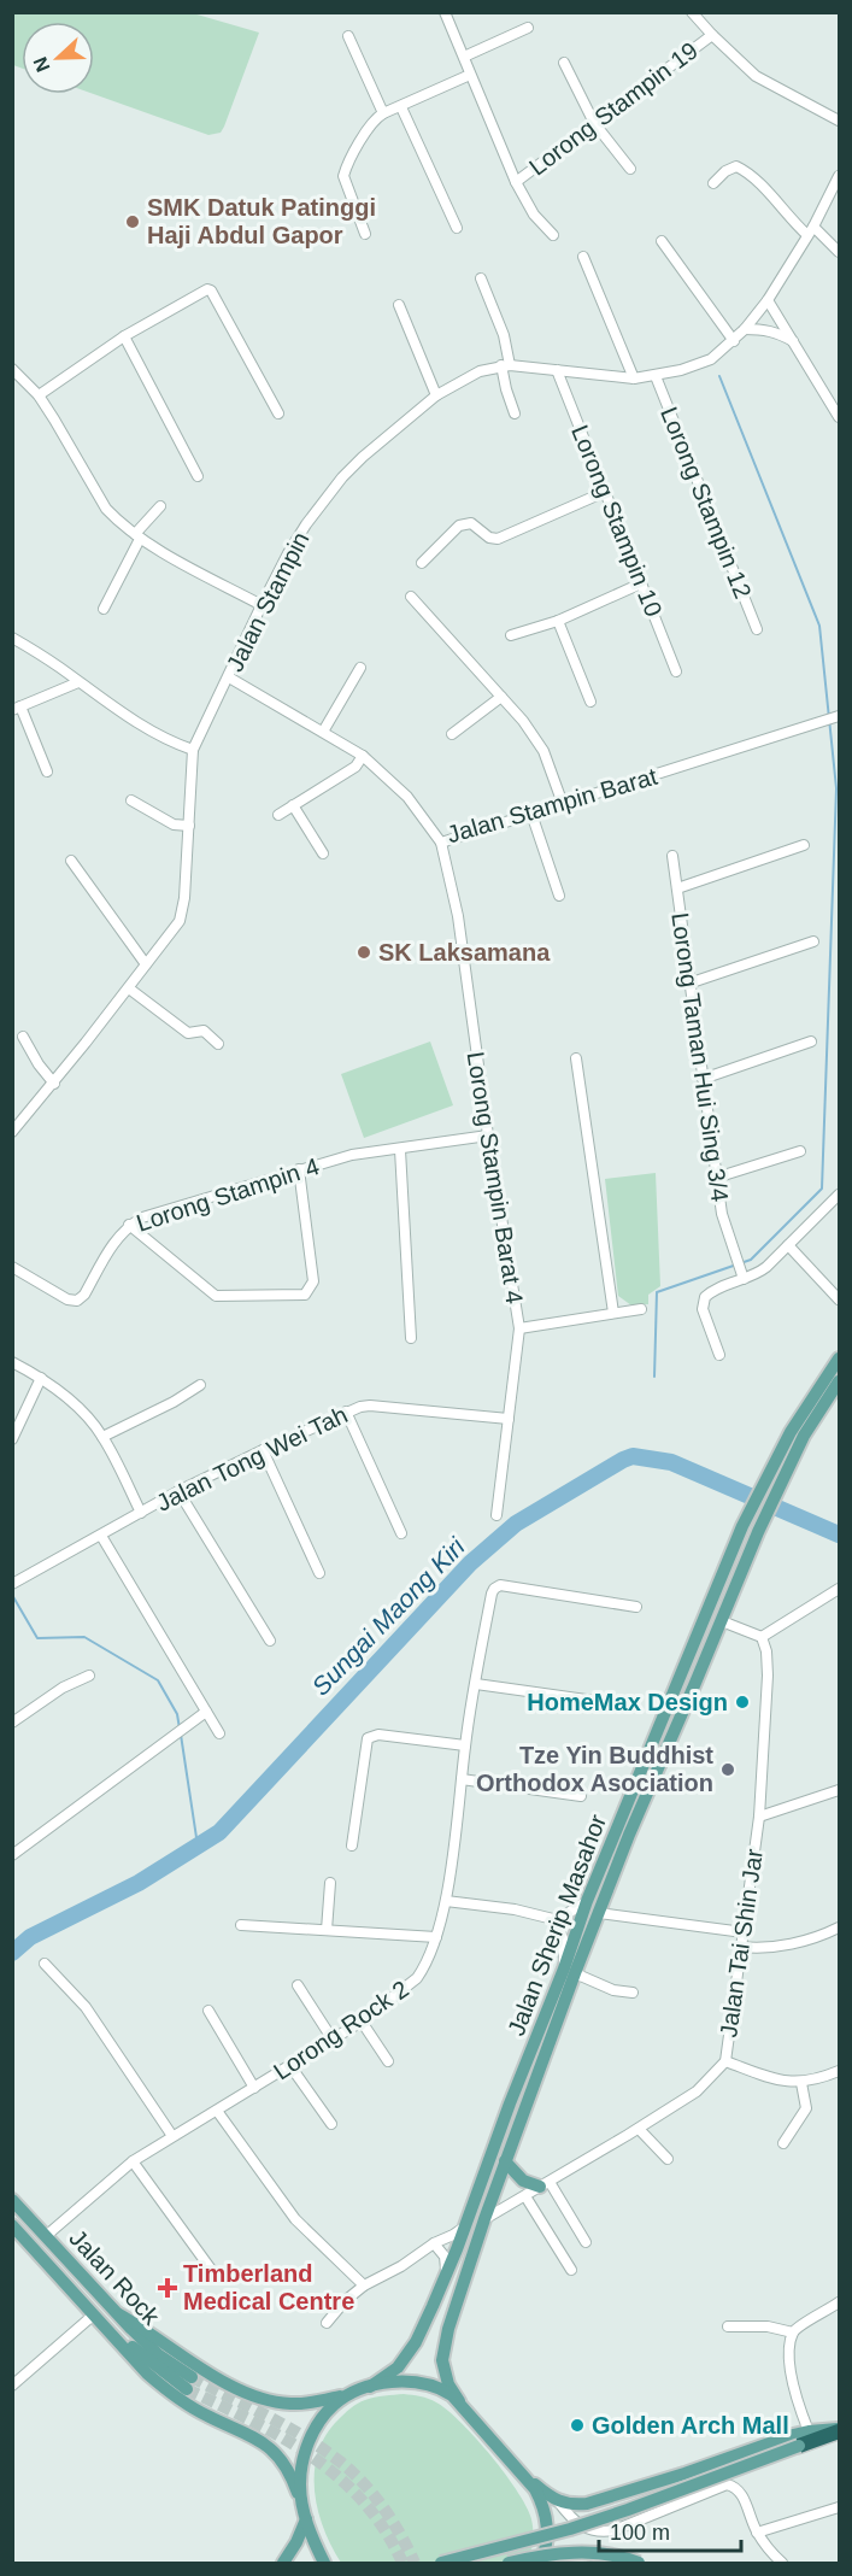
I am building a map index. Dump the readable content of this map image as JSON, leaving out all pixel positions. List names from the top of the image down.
{
  "streets": {
    "main road": ["Jalan Sherip Masahor", "Jalan Rock"],
    "street": [
      "Lorong Stampin 19",
      "Lorong Stampin 12",
      "Lorong Stampin 10",
      "Jalan Stampin",
      "Jalan Stampin Barat",
      "Lorong Taman Hui Sing 3/4",
      "Lorong Stampin Barat 4",
      "Lorong Stampin 4",
      "Jalan Tong Wei Tah",
      "Jalan Tai Shin Jar",
      "Lorong Rock 2"
    ]
  },
  "crossings": [
    ["Lorong Stampin 12", "Jalan Stampin"],
    ["Lorong Stampin 10", "Jalan Stampin"],
    ["Jalan Stampin", "Jalan Stampin Barat"],
    ["Jalan Stampin Barat", "Lorong Stampin Barat 4"],
    ["Lorong Stampin Barat 4", "Lorong Stampin 4"],
    ["Lorong Stampin Barat 4", "Jalan Tong Wei Tah"],
    ["Jalan Sherip Masahor", "Jalan Tai Shin Jar"],
    ["Lorong Rock 2", "Jalan Rock"]
  ],
  "water": ["Sungai Maong Kiri"],
  "places": {
    "other": [
      "SMK Datuk Patinggi Haji Abdul Gapor",
      "SK Laksamana",
      "HomeMax Design",
      "Tze Yin Buddhist Orthodox Asociation",
      "Golden Arch Mall"
    ],
    "health": ["Timberland Medical Centre"]
  },
  "scale_bar": "100 m",
  "north": "left"
}
